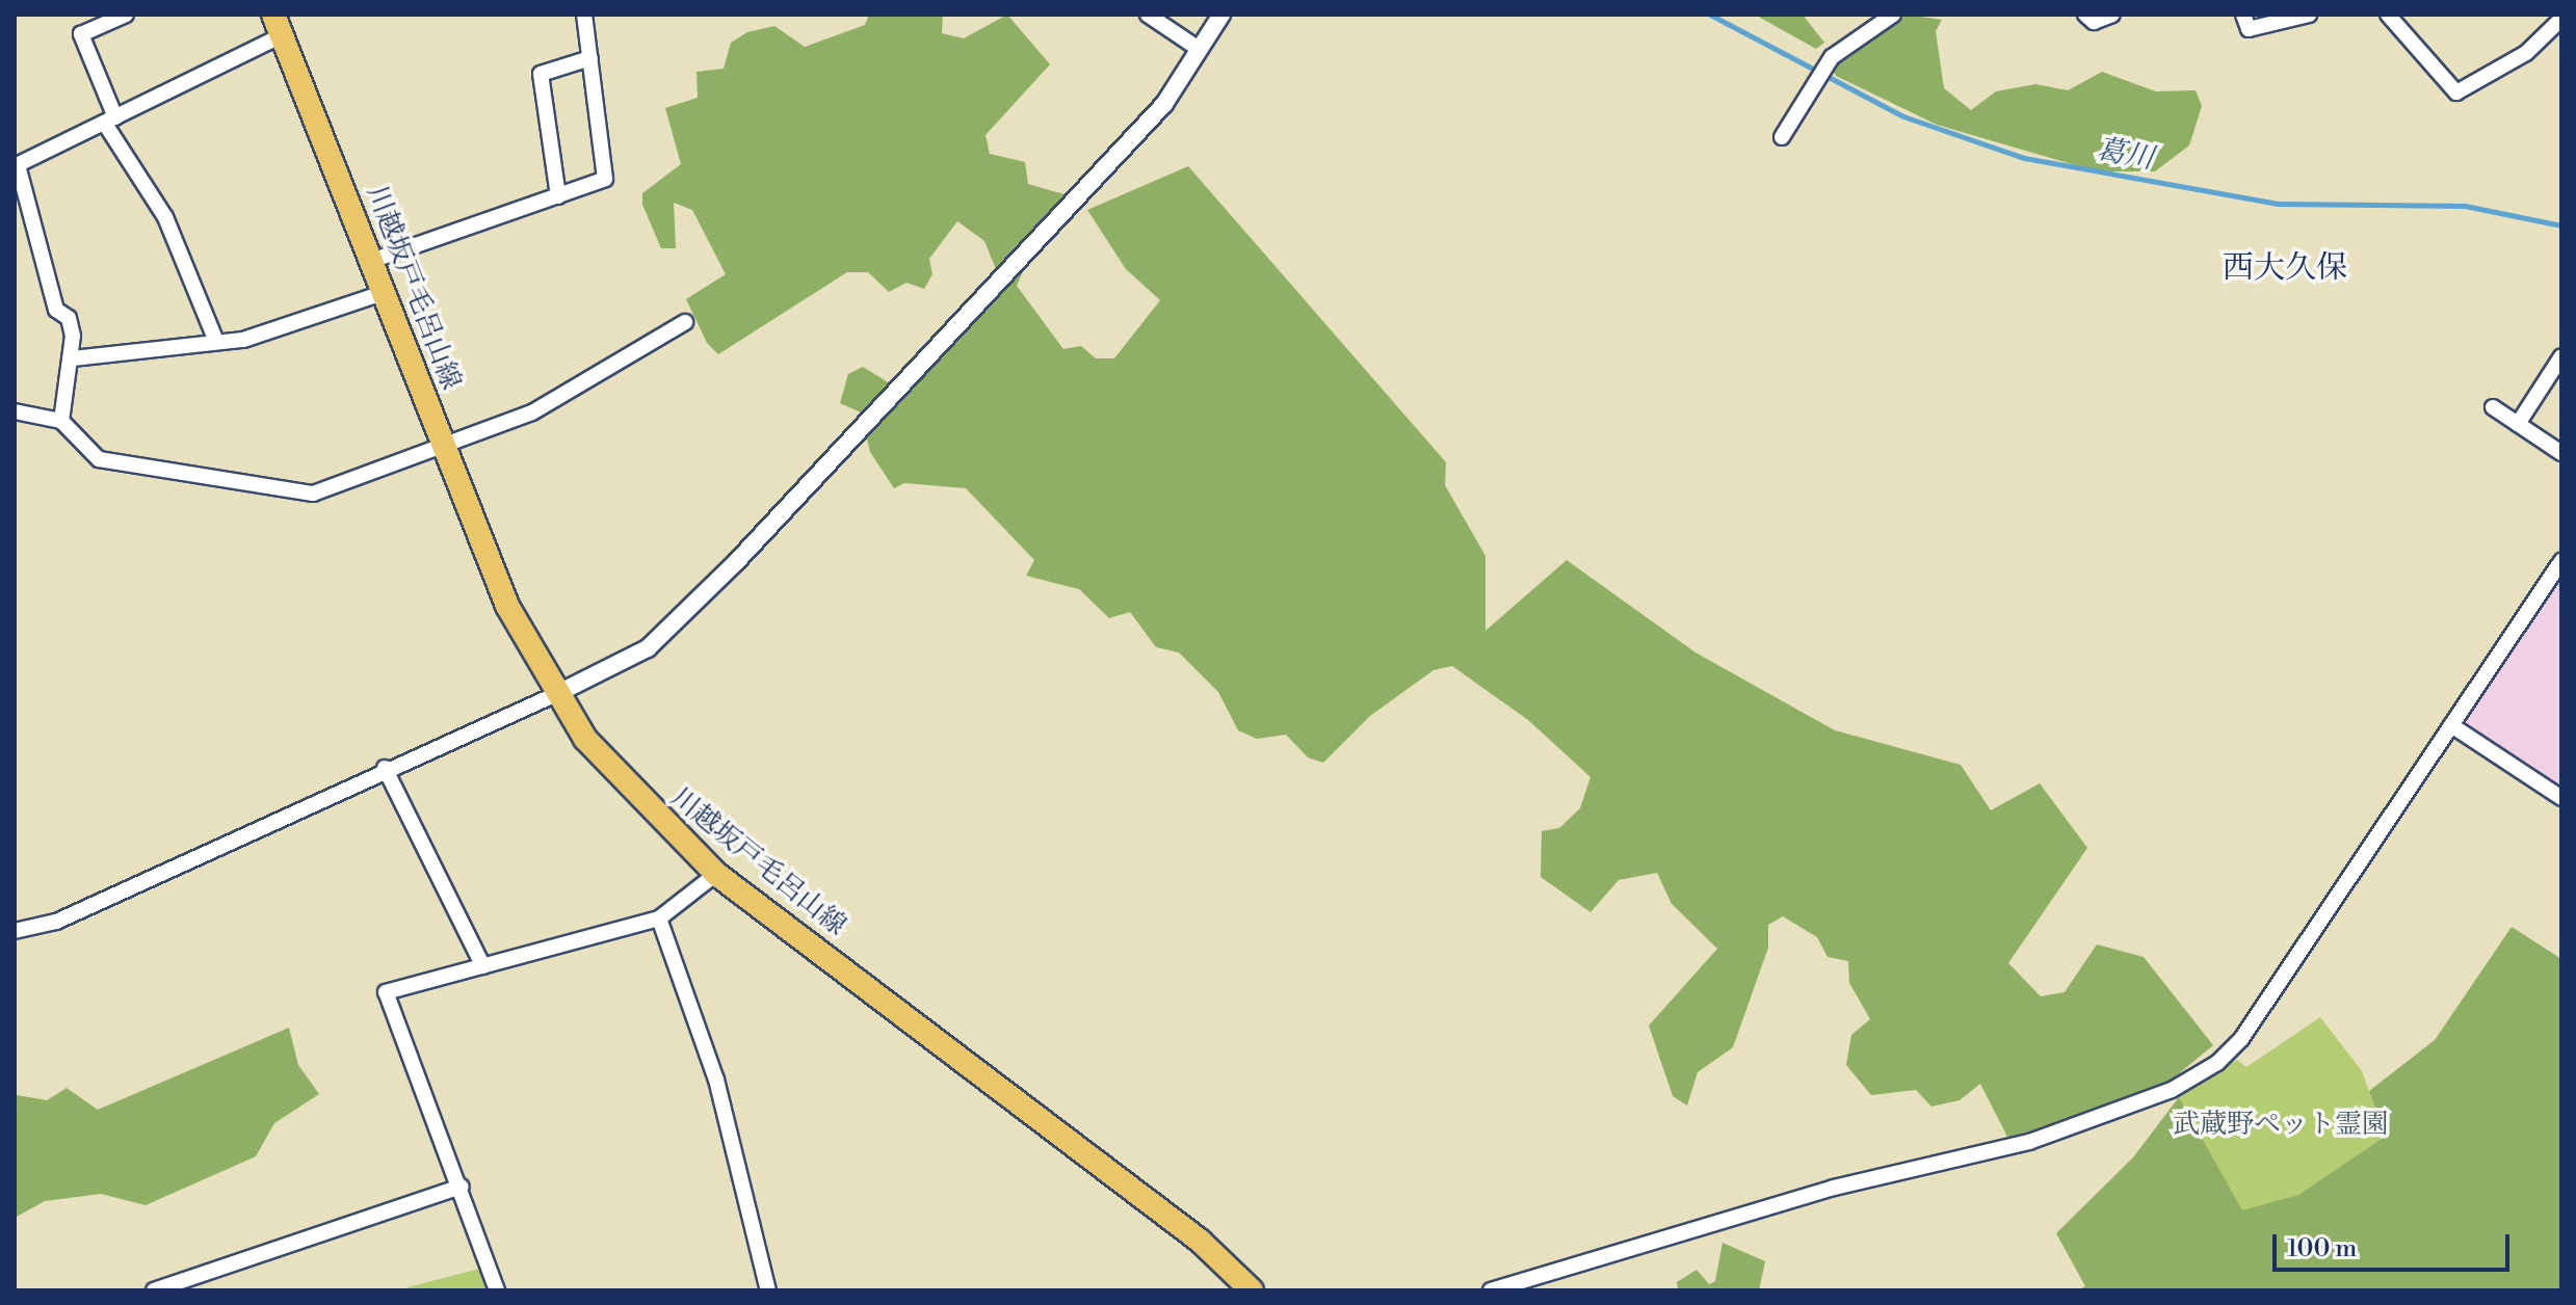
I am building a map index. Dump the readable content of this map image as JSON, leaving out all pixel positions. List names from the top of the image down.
{
  "streets": {
    "main road": ["川越坂戸毛呂山線"]
  },
  "districts": ["西大久保"],
  "water": ["葛川"],
  "parks": ["武蔵野ペット霊園"],
  "scale_bar": "100 m"
}
